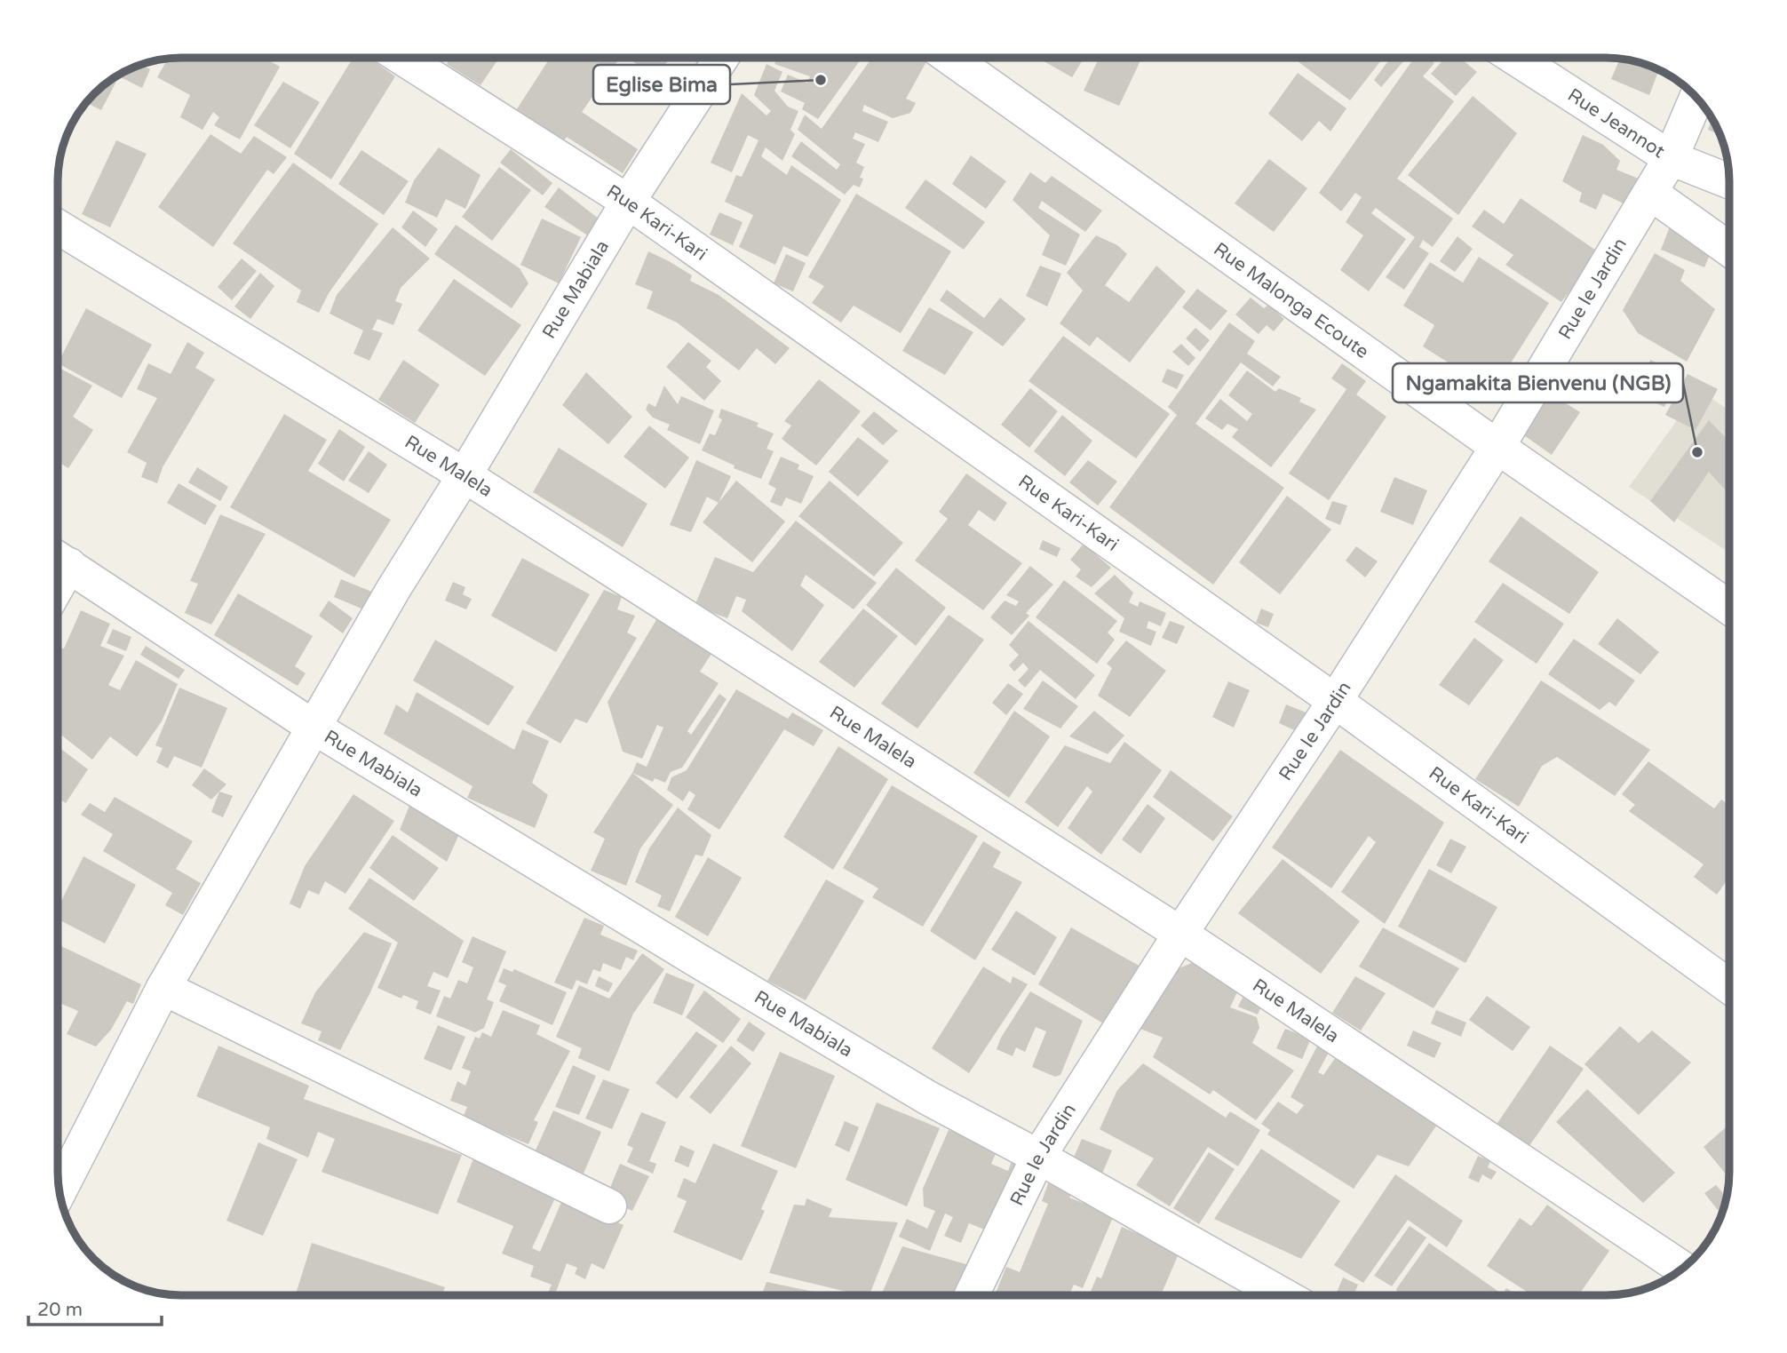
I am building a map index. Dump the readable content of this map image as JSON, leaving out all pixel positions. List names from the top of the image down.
{
  "streets": {
    "street": [
      "Rue Jeannot",
      "Rue Kari-Kari",
      "Rue Mabiala",
      "Rue le Jardin",
      "Rue Malonga Ecoute",
      "Rue Malela"
    ]
  },
  "crossings": [
    ["Rue Jeannot", "Rue le Jardin"],
    ["Rue Kari-Kari", "Rue Mabiala"],
    ["Rue Kari-Kari", "Rue le Jardin"],
    ["Rue Mabiala", "Rue le Jardin"],
    ["Rue Mabiala", "Rue Malela"],
    ["Rue le Jardin", "Rue Malonga Ecoute"],
    ["Rue le Jardin", "Rue Malela"]
  ],
  "places": ["Eglise Bima", "Ngamakita Bienvenu (NGB)"],
  "scale_bar": "20 m"
}
